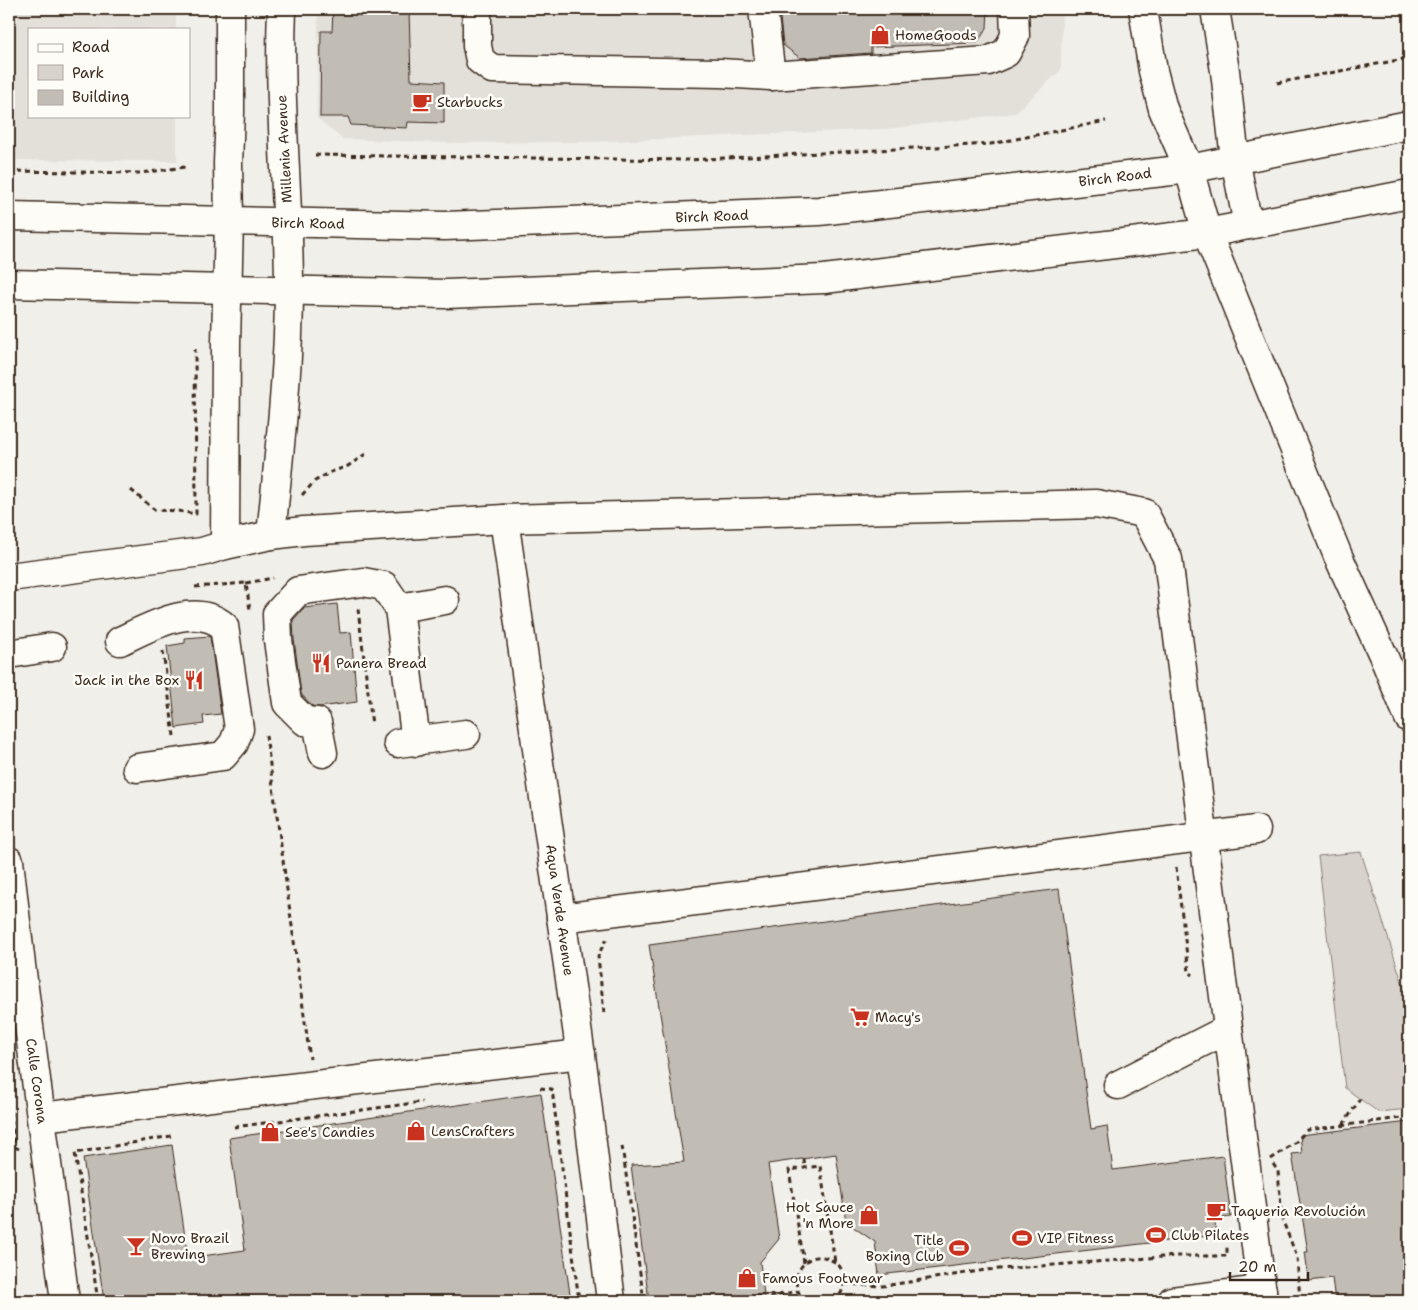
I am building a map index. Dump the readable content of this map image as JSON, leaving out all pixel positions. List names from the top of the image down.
{
  "streets": {
    "main road": [
      "Millenia Avenue",
      "Birch Road",
      "Aqua Verde Avenue",
      "Calle Corona"
    ]
  },
  "crossings": [
    ["Millenia Avenue", "Birch Road"]
  ],
  "places": {
    "shop": [
      "HomeGoods",
      "LensCrafters",
      "See's Candies",
      "Hot Sauce 'n More",
      "Famous Footwear"
    ],
    "cafe": ["Starbucks", "Taqueria Revolución"],
    "restaurant": ["Panera Bread", "Jack in the Box"],
    "supermarket": ["Macy's"],
    "sports": ["Club Pilates", "VIP Fitness", "Title Boxing Club"],
    "bar": ["Novo Brazil Brewing"]
  },
  "legend": ["Road", "Park", "Building"],
  "scale_bar": "20 m"
}
